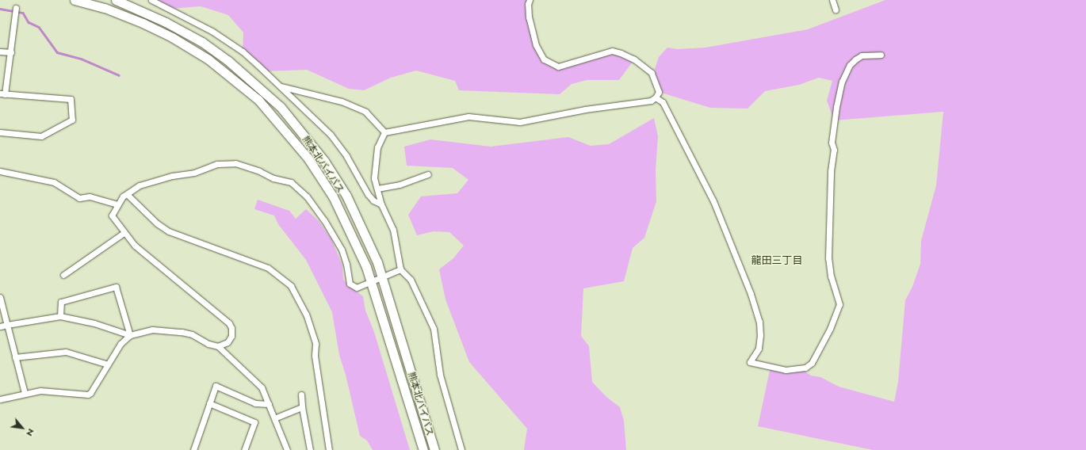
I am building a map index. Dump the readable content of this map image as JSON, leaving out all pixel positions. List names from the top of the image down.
{
  "streets": {
    "highway": ["熊本北バイパス"]
  },
  "districts": ["龍田三丁目"],
  "north": "bottom right"
}
